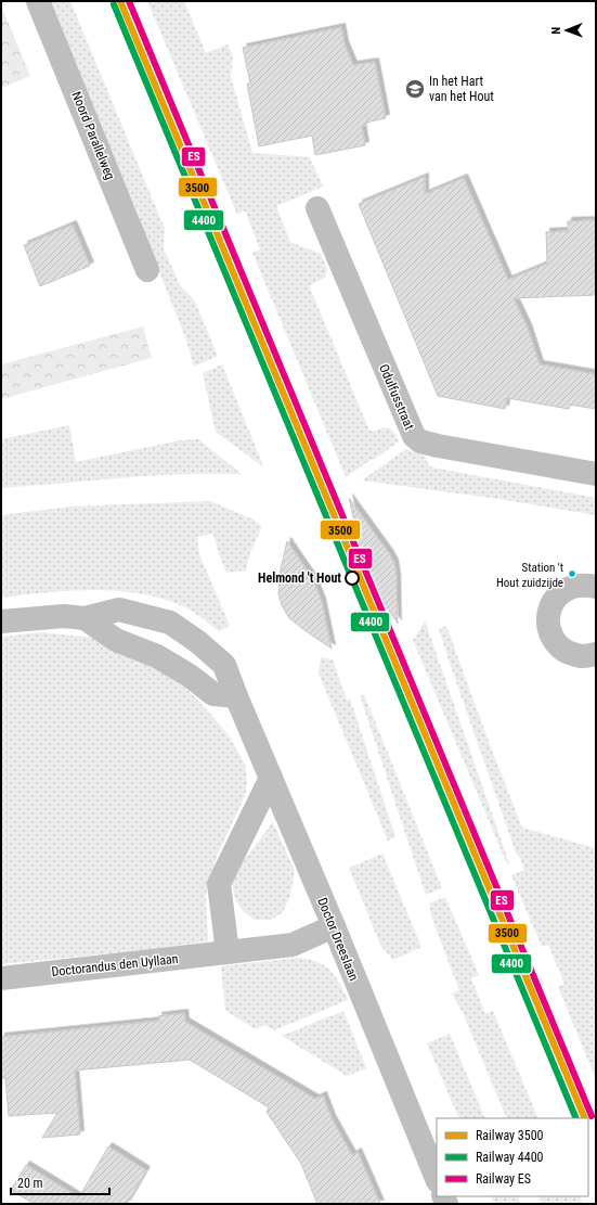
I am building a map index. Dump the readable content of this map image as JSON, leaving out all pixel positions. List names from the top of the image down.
{
  "streets": {
    "street": [
      "Noord Parallelweg",
      "Odulfusstraat",
      "Doctor Dreeslaan",
      "Doctorandus den Uyllaan"
    ]
  },
  "crossings": [
    ["Doctor Dreeslaan", "Doctorandus den Uyllaan"]
  ],
  "places": {
    "school or university": ["In het Hart van het Hout"],
    "other": ["Station 't Hout zuidzijde", "Helmond 't Hout"]
  },
  "lines": ["rail line 3500", "rail line ES", "rail line 4400"],
  "legend": ["Railway 3500", "Railway 4400", "Railway ES"],
  "scale_bar": "20 m",
  "north": "left"
}
